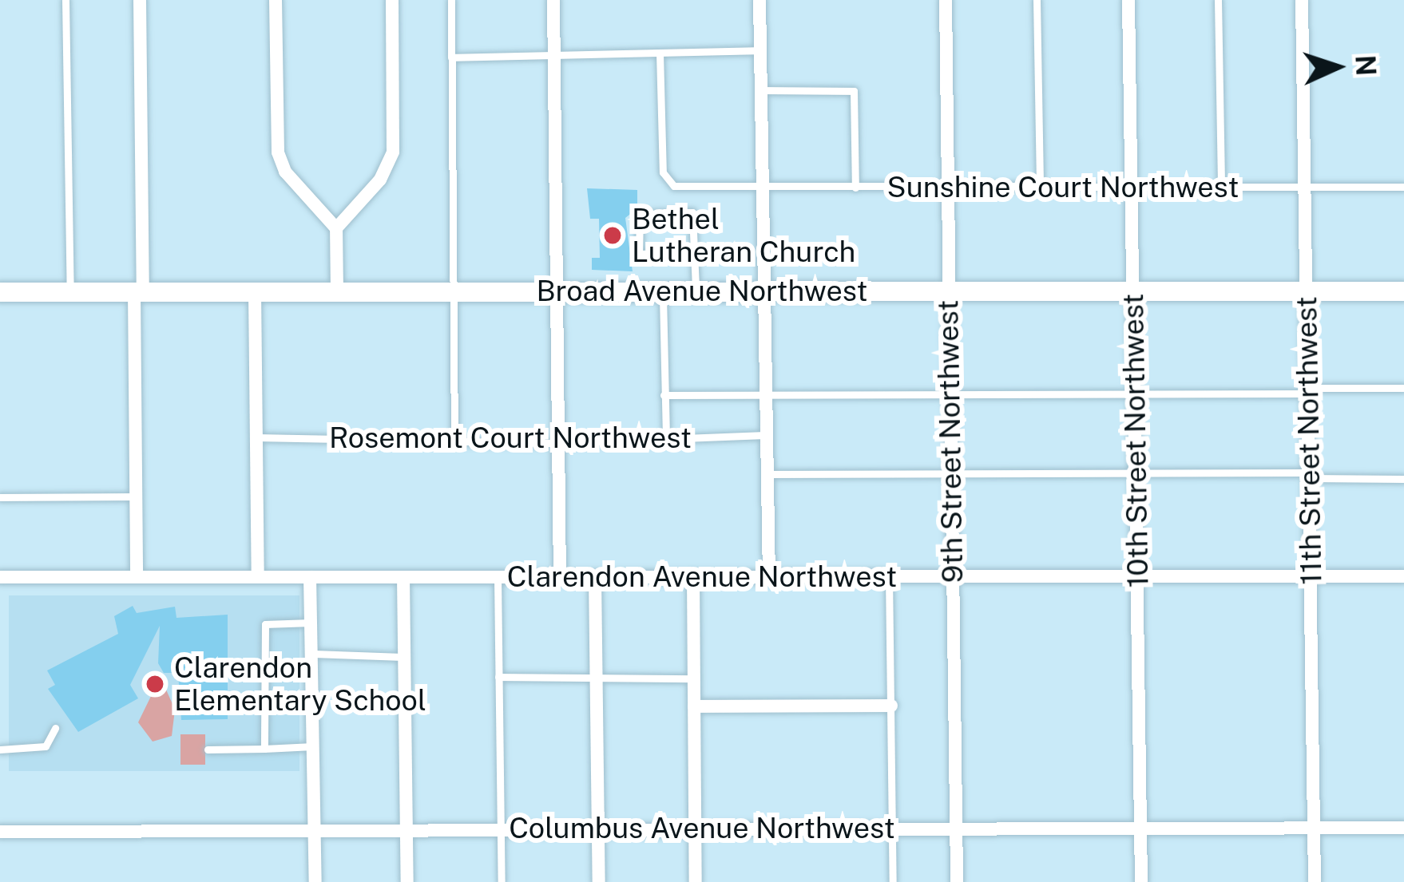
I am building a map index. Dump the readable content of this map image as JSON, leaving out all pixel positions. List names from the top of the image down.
{
  "streets": {
    "street": [
      "Broad Avenue Northwest",
      "10th Street Northwest",
      "11th Street Northwest",
      "9th Street Northwest",
      "Clarendon Avenue Northwest",
      "Columbus Avenue Northwest"
    ],
    "lane": ["Sunshine Court Northwest", "Rosemont Court Northwest"]
  },
  "crossings": [
    ["Sunshine Court Northwest", "10th Street Northwest"],
    ["Sunshine Court Northwest", "11th Street Northwest"],
    ["Sunshine Court Northwest", "9th Street Northwest"],
    ["Broad Avenue Northwest", "10th Street Northwest"],
    ["Broad Avenue Northwest", "11th Street Northwest"],
    ["Broad Avenue Northwest", "9th Street Northwest"],
    ["10th Street Northwest", "Clarendon Avenue Northwest"],
    ["10th Street Northwest", "Columbus Avenue Northwest"],
    ["11th Street Northwest", "Clarendon Avenue Northwest"],
    ["11th Street Northwest", "Columbus Avenue Northwest"],
    ["9th Street Northwest", "Clarendon Avenue Northwest"],
    ["9th Street Northwest", "Columbus Avenue Northwest"]
  ],
  "places": ["Bethel Lutheran Church", "Clarendon Elementary School"],
  "north": "right"
}
